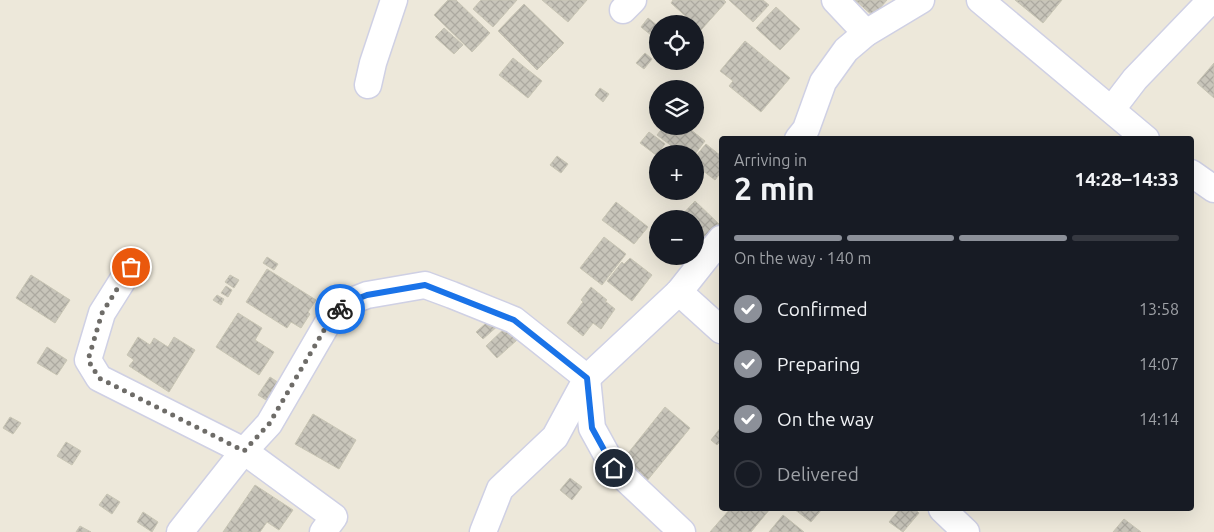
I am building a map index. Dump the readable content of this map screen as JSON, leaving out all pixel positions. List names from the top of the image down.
{
  "page": {
    "map_buttons": ["+", "−"],
    "heading": ["2 min", "Arriving in", "14:28–14:33"],
    "bar": "On the way · 140 m",
    "list": [
      ["Confirmed", "13:58"],
      ["Preparing", "14:07"],
      ["On the way", "14:14"],
      "Delivered"
    ]
  }
}
